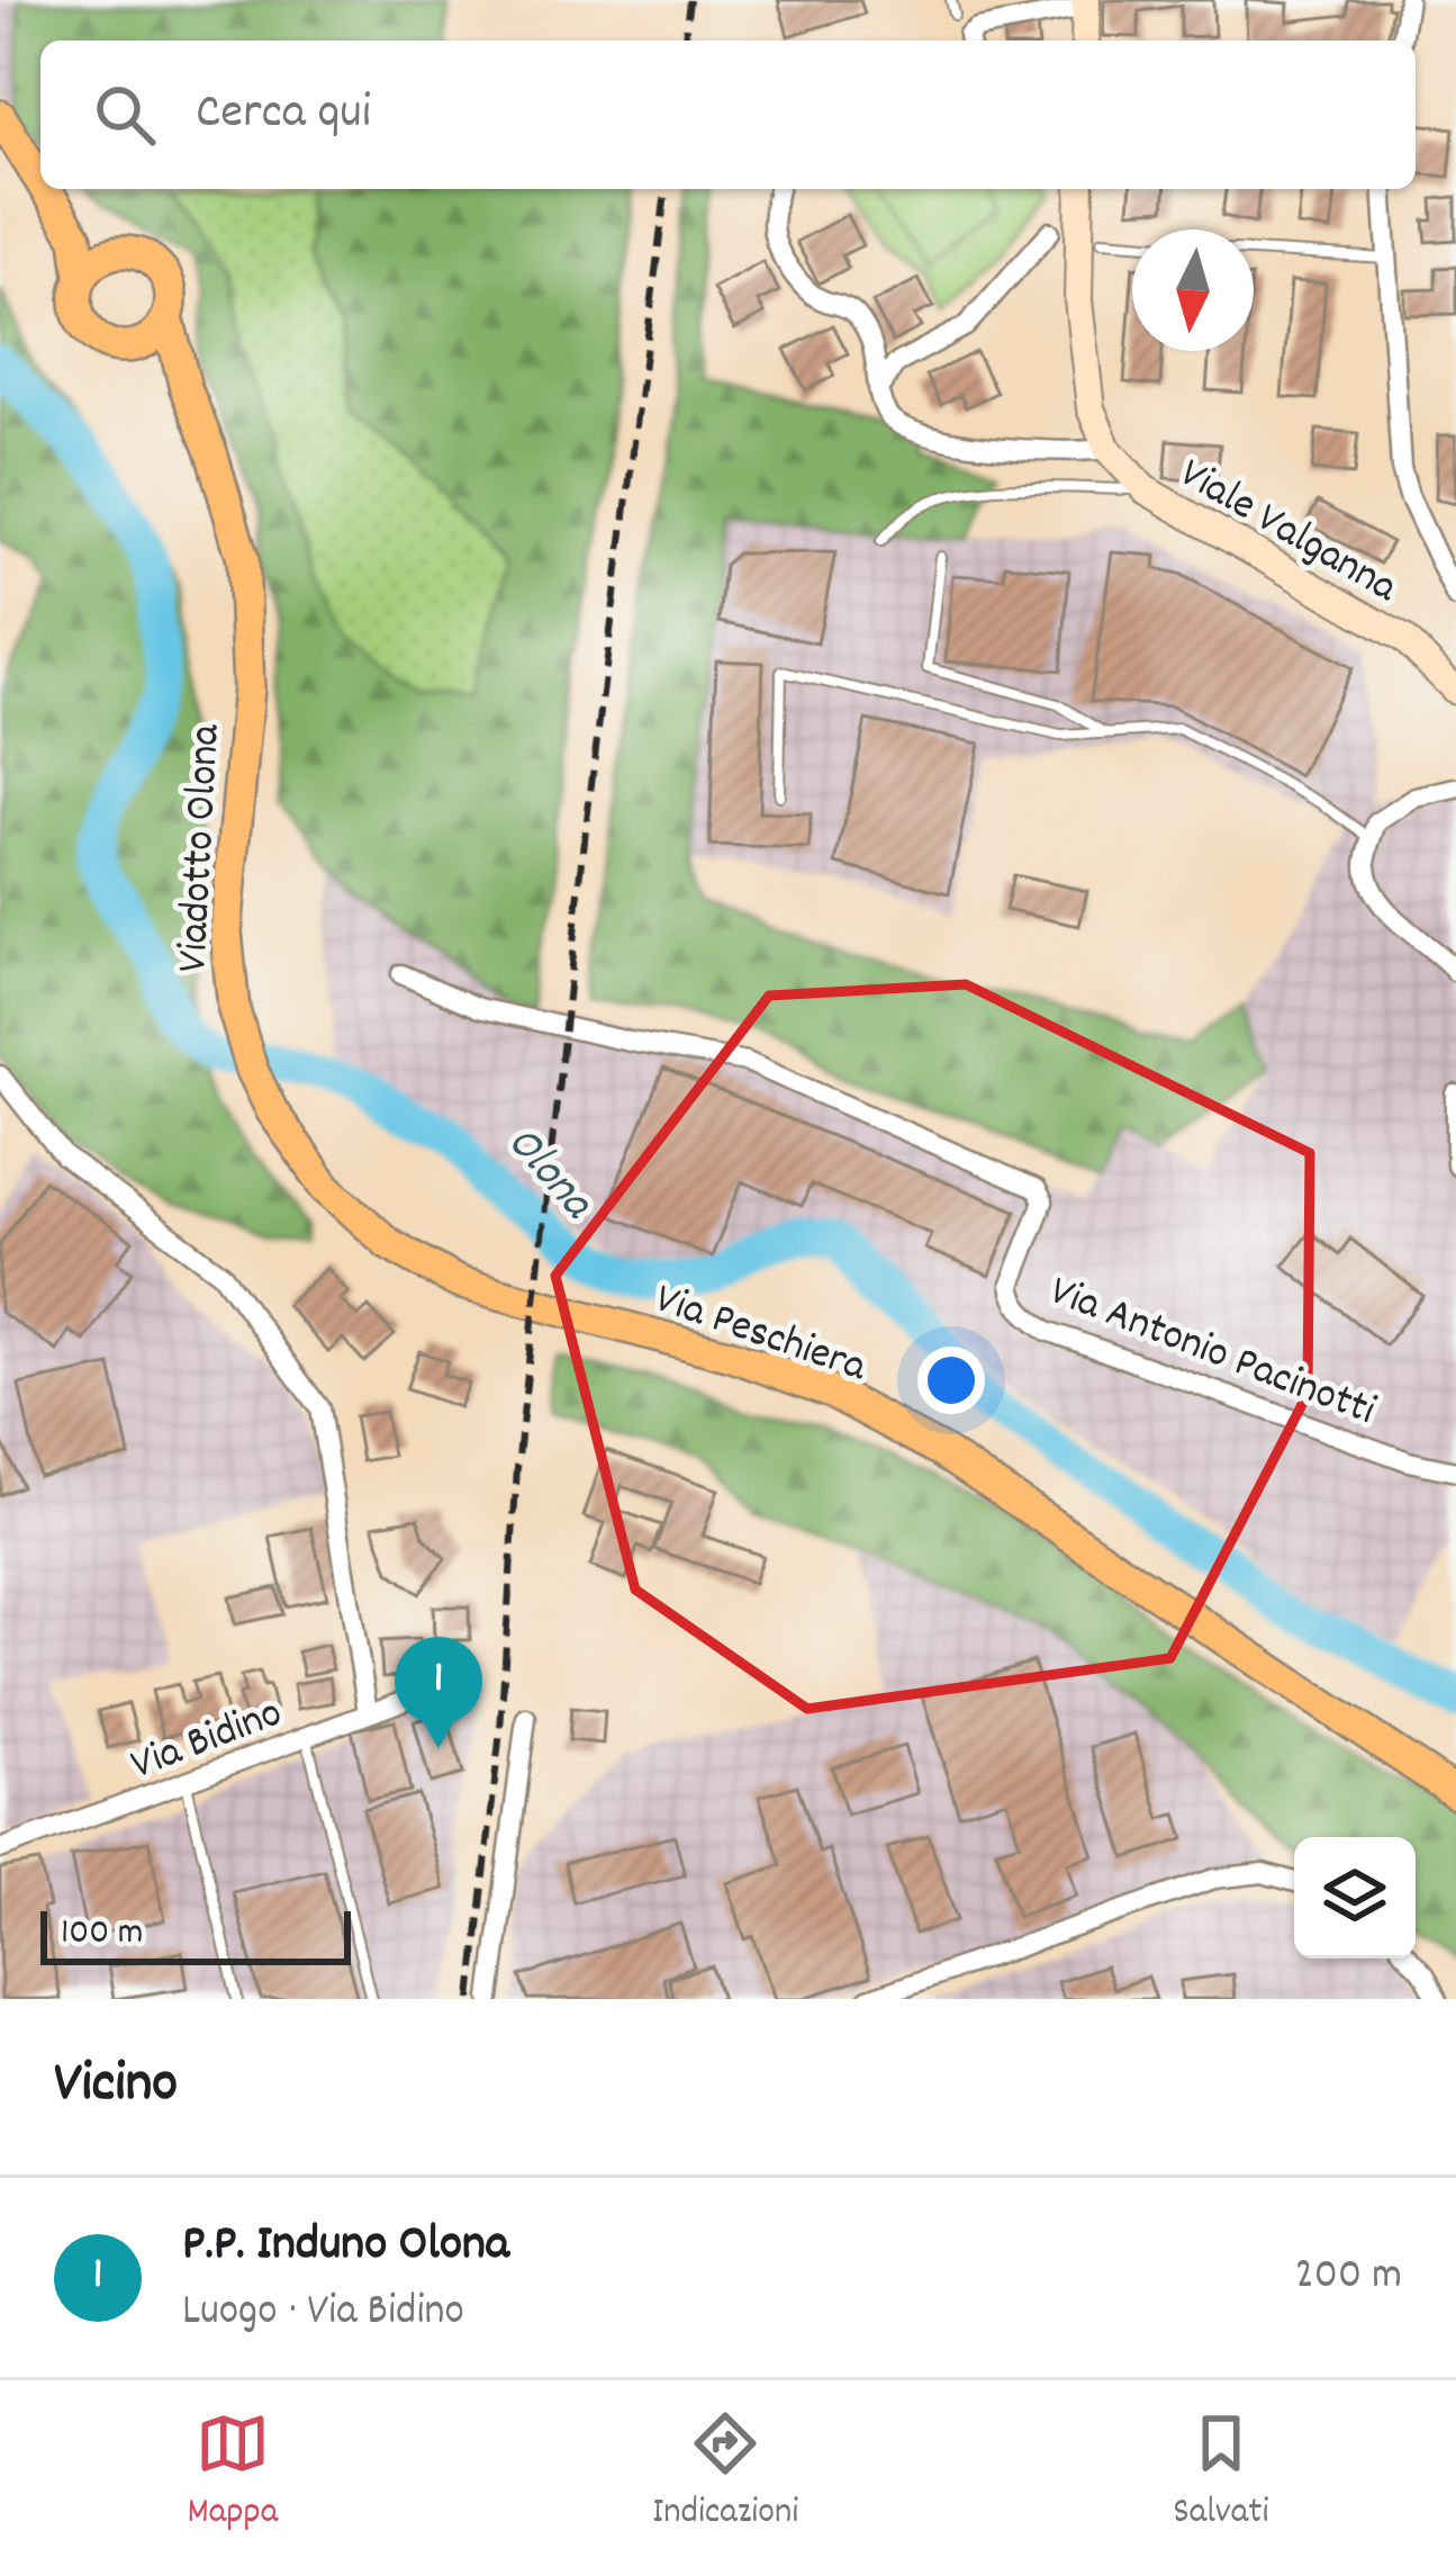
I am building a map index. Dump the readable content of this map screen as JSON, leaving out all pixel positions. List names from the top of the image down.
{
  "streets": {
    "main road": ["Viale Valganna", "Viadotto Olona", "Via Peschiera"],
    "street": ["Via Antonio Pacinotti", "Via Bidino"]
  },
  "crossings": [
    ["Viadotto Olona", "Via Peschiera"]
  ],
  "water": ["Olona"],
  "scale_bar": "100 m",
  "north": "bottom",
  "page": {
    "search": "Cerca qui",
    "pins": "1",
    "scale": "100 m",
    "heading": "Vicino",
    "list": [
      {
        "mark": "1",
        "name": "P.P. Induno Olona",
        "note": "Luogo · Via Bidino",
        "value": "200 m"
      }
    ],
    "nav": ["Mappa", "Indicazioni", "Salvati"]
  }
}
